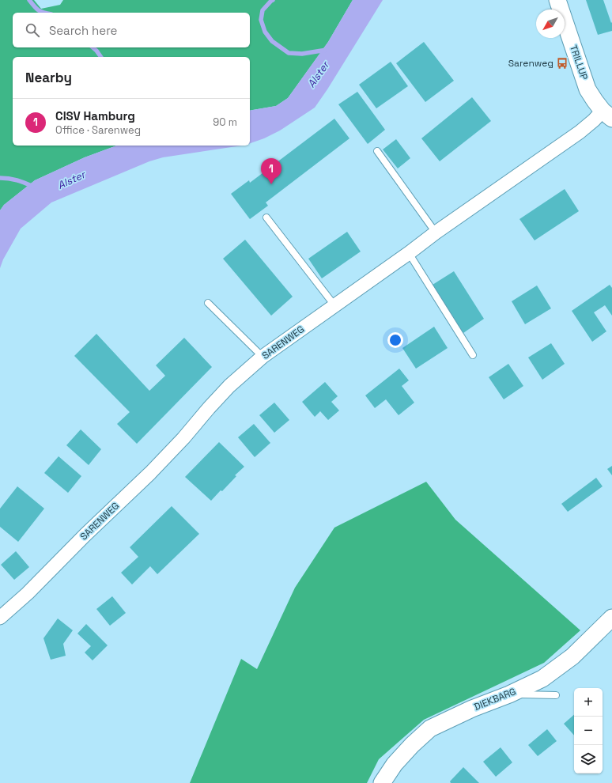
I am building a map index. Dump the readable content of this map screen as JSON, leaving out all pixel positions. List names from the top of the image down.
{
  "streets": {
    "street": ["TRILLUP", "SARENWEG", "DIEKBARG"]
  },
  "crossings": [
    ["TRILLUP", "SARENWEG"]
  ],
  "water": ["Alster"],
  "places": {
    "bus stop": ["Sarenweg"]
  },
  "north": "bottom left",
  "page": {
    "search": "Search here",
    "heading": "Nearby",
    "list": [
      {
        "mark": "1",
        "name": "CISV Hamburg",
        "note": "Office · Sarenweg",
        "value": "90 m"
      }
    ],
    "pins": "1",
    "map_buttons": ["+", "−"]
  }
}
